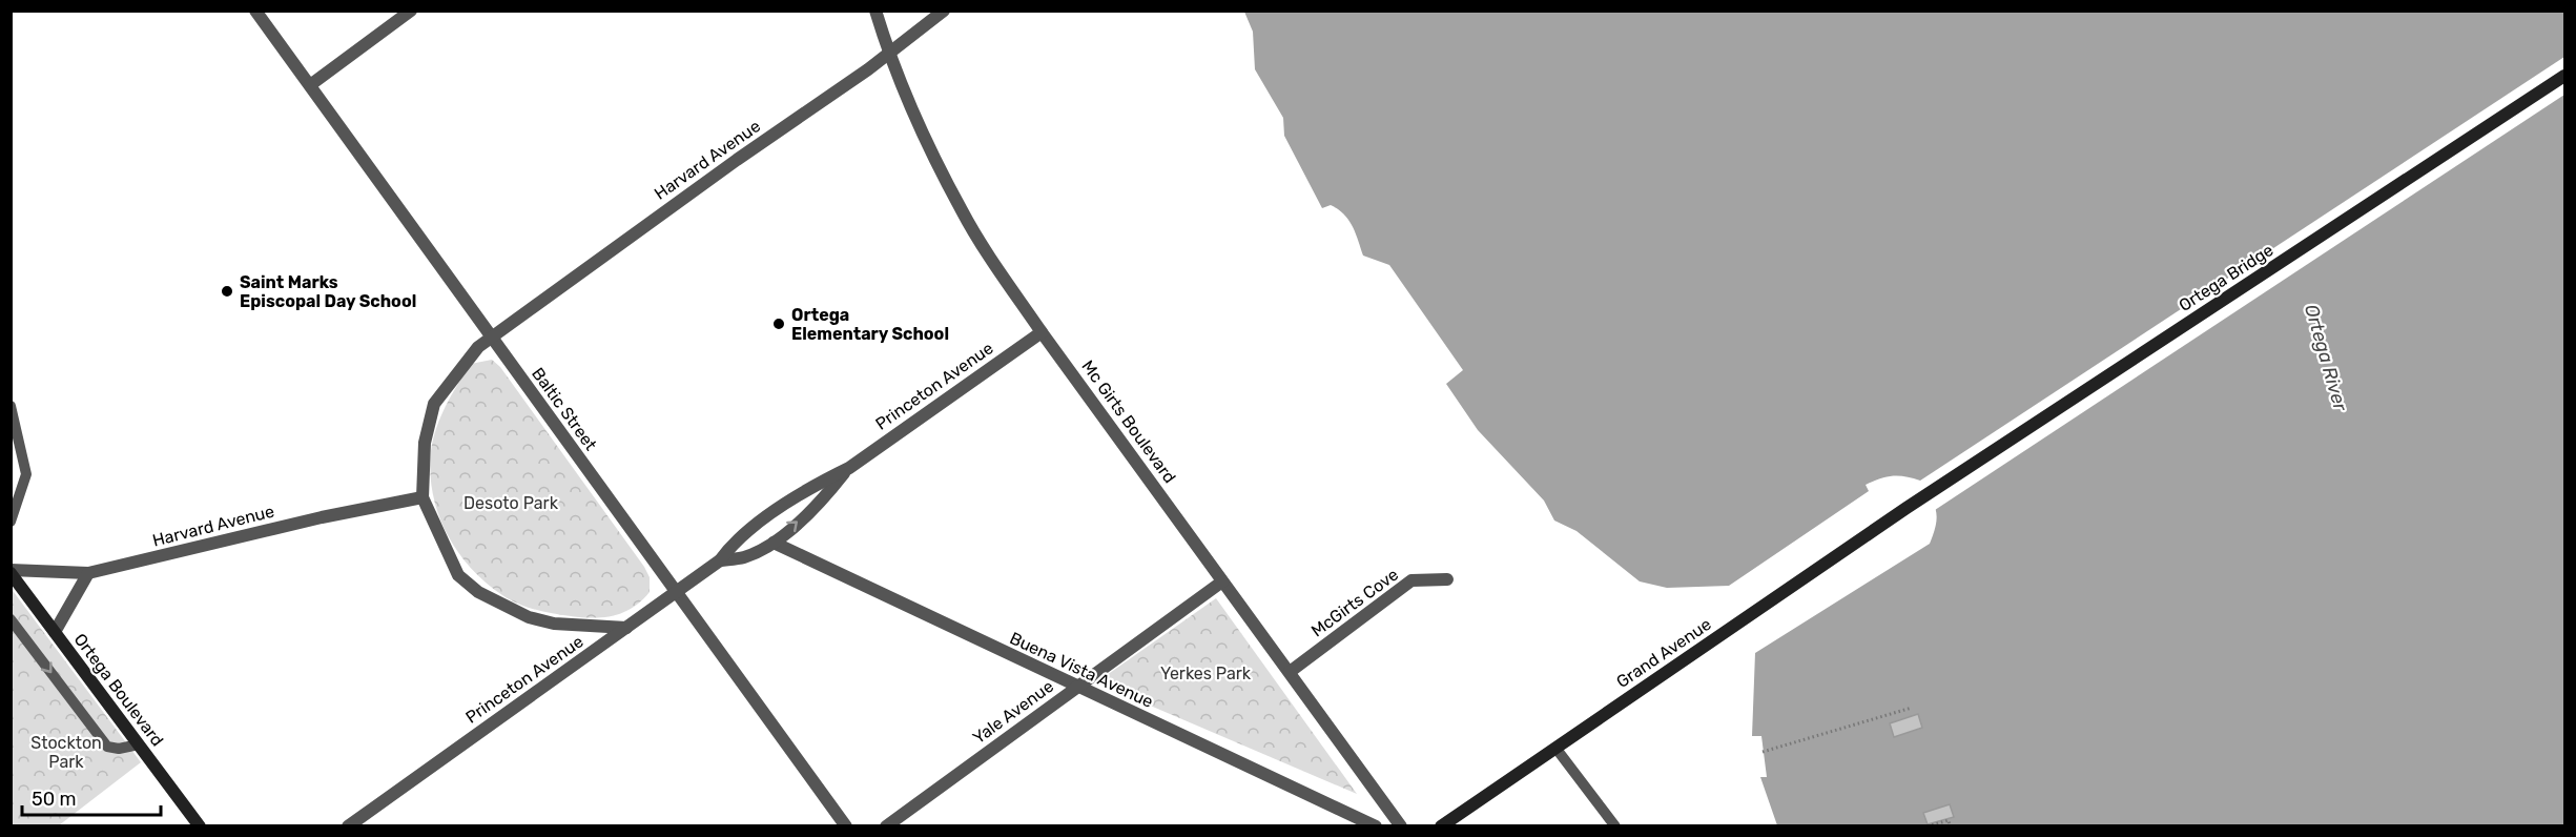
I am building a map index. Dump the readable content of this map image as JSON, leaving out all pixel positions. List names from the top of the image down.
{
  "streets": {
    "main road": ["Ortega Bridge", "Grand Avenue", "Ortega Boulevard"],
    "street": [
      "Harvard Avenue",
      "Princeton Avenue",
      "Baltic Street",
      "Mc Girts Boulevard",
      "McGirts Cove",
      "Buena Vista Avenue",
      "Yale Avenue"
    ]
  },
  "crossings": [
    ["Harvard Avenue", "Baltic Street"],
    ["Harvard Avenue", "Mc Girts Boulevard"],
    ["Harvard Avenue", "Ortega Boulevard"],
    ["Ortega Bridge", "Grand Avenue"],
    ["Princeton Avenue", "Baltic Street"],
    ["Princeton Avenue", "Mc Girts Boulevard"],
    ["Princeton Avenue", "Buena Vista Avenue"],
    ["Mc Girts Boulevard", "McGirts Cove"],
    ["Mc Girts Boulevard", "Yale Avenue"],
    ["Buena Vista Avenue", "Yale Avenue"]
  ],
  "water": ["Ortega River"],
  "parks": ["Desoto Park", "Yerkes Park", "Stockton Park"],
  "places": ["Saint Marks Episcopal Day School", "Ortega Elementary School"],
  "scale_bar": "50 m"
}
